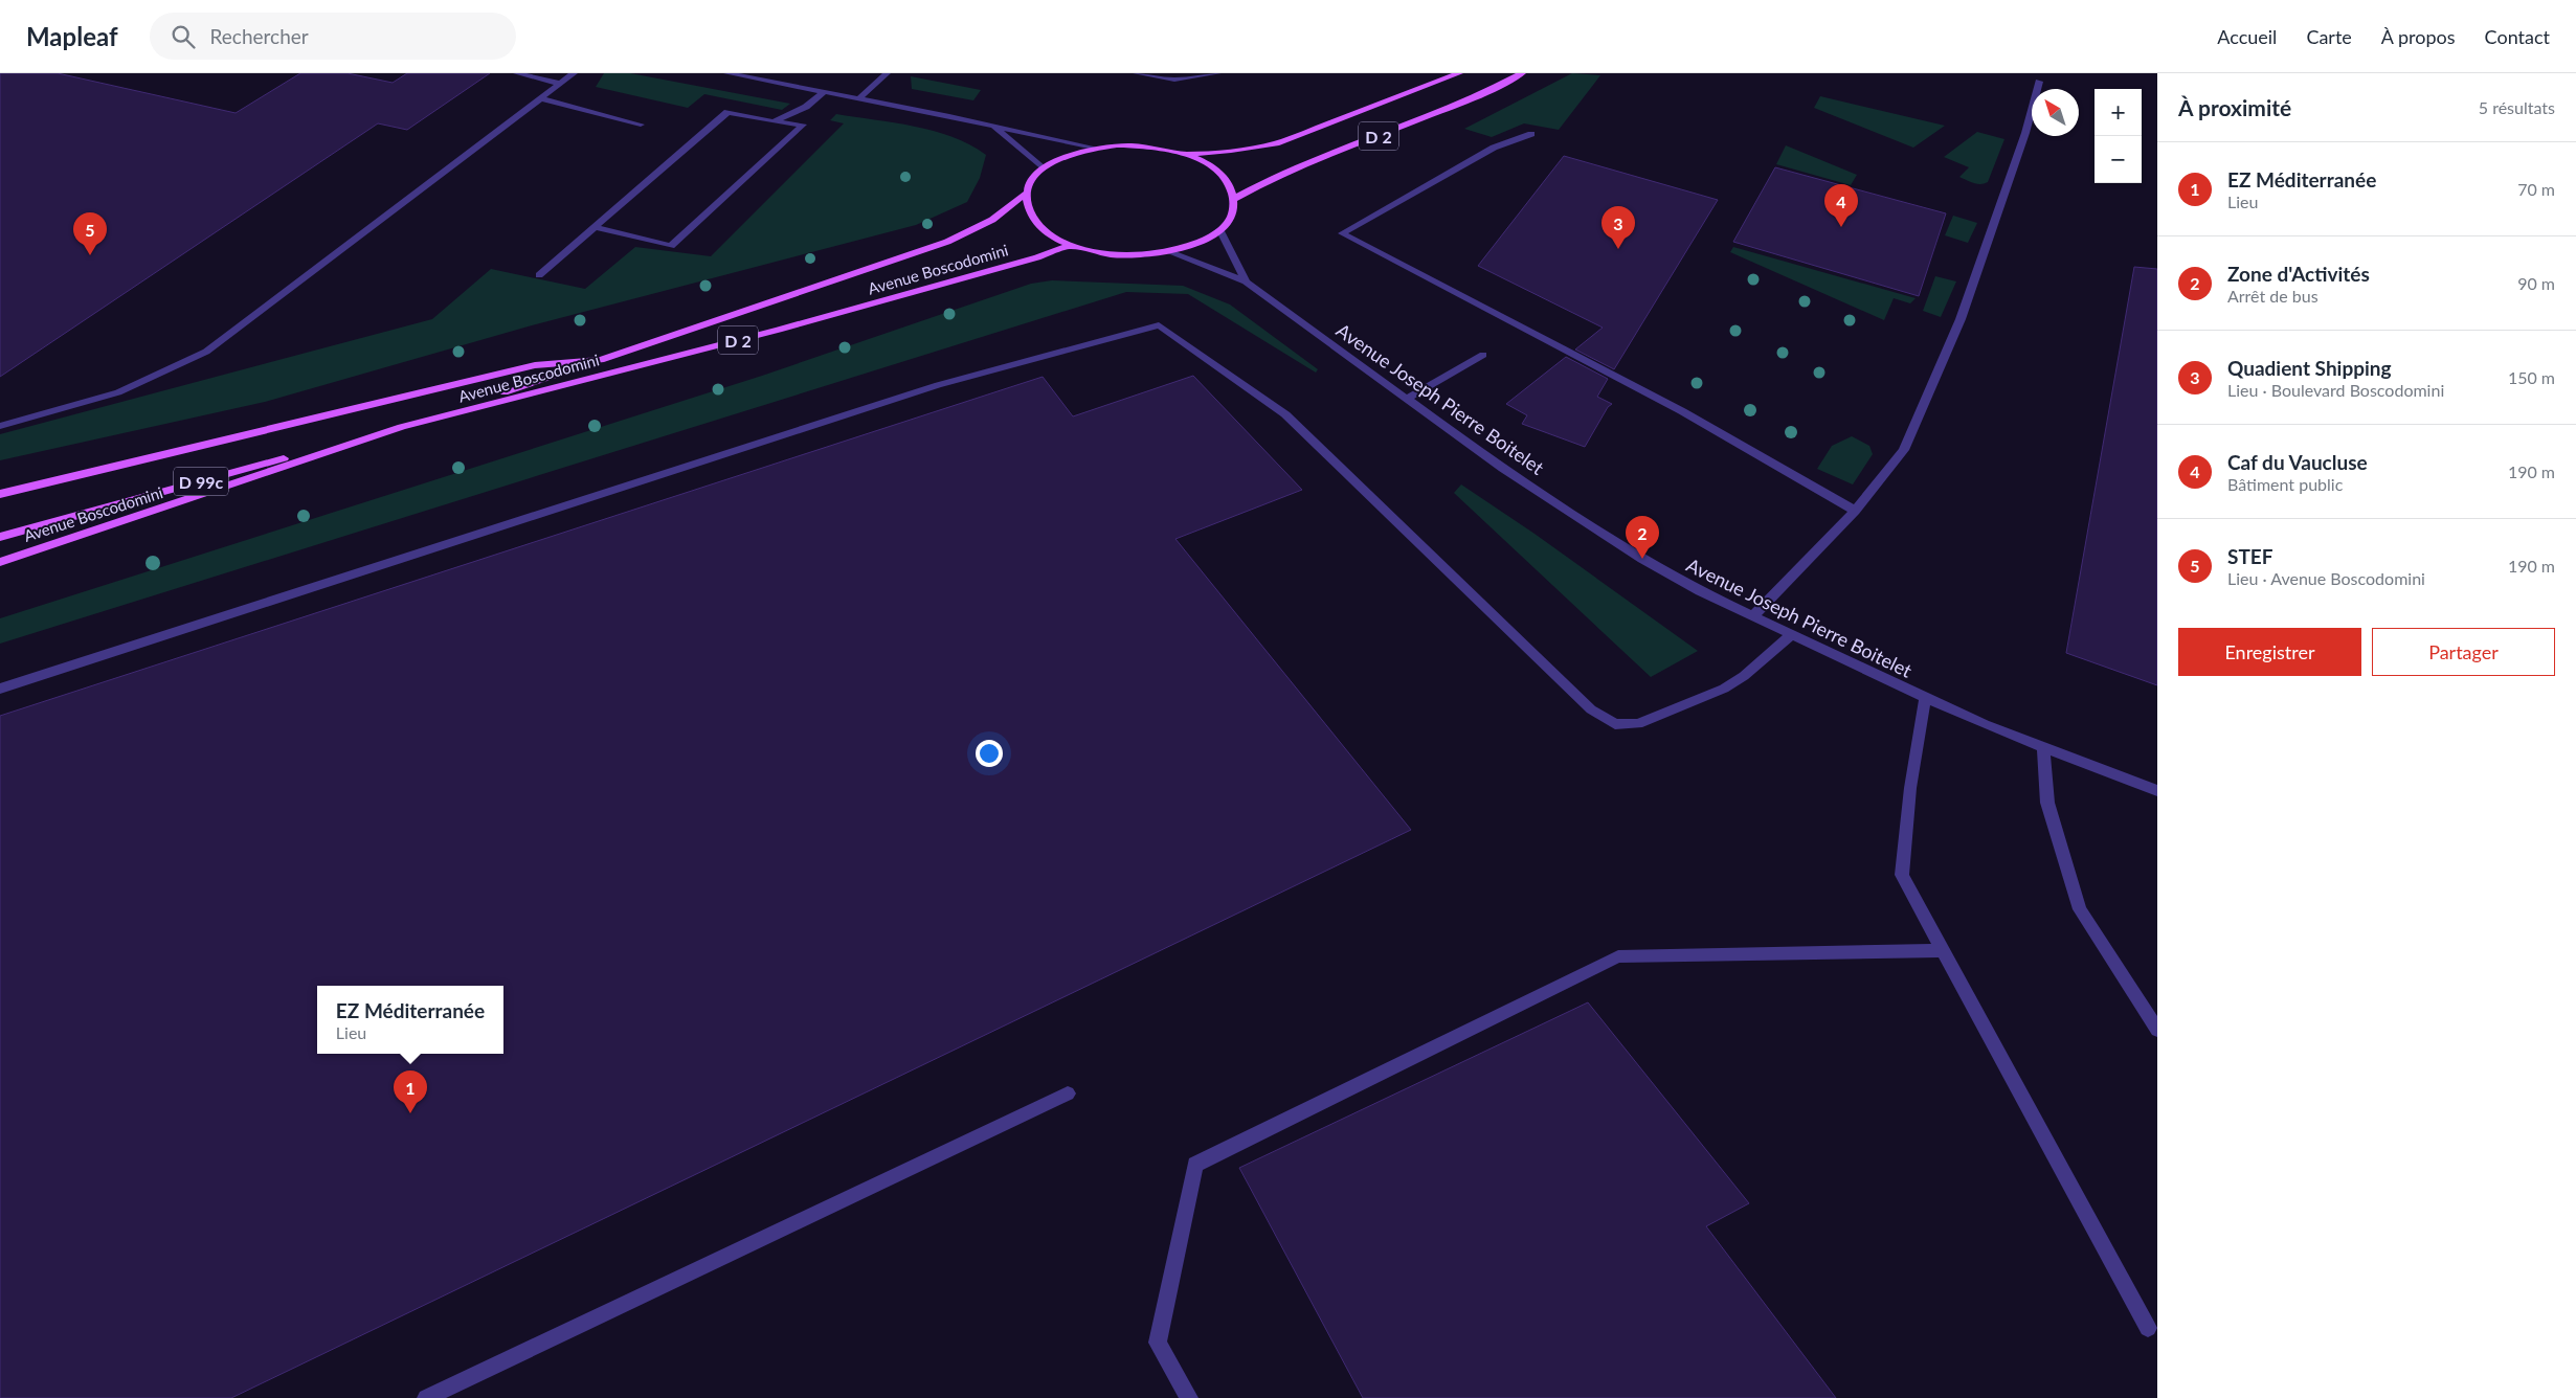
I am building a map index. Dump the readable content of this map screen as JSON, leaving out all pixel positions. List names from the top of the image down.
{
  "streets": {
    "main road": ["D 2", "Avenue Boscodomini", "D 99c"],
    "street": ["Avenue Joseph Pierre Boitelet"]
  },
  "crossings": [
    ["Avenue Boscodomini", "D 99c"]
  ],
  "north": "top left",
  "page": {
    "header": "Mapleaf",
    "search": "Rechercher",
    "nav": [
      "Accueil",
      "Carte",
      "À propos",
      "Contact"
    ],
    "heading": ["À proximité", "5 résultats"],
    "map_buttons": ["+", "−"],
    "list": [
      {
        "mark": "1",
        "name": "EZ Méditerranée",
        "note": "Lieu",
        "value": "70 m"
      },
      {
        "mark": "2",
        "name": "Zone d'Activités",
        "note": "Arrêt de bus",
        "value": "90 m"
      },
      {
        "mark": "3",
        "name": "Quadient Shipping",
        "note": "Lieu · Boulevard Boscodomini",
        "value": "150 m"
      },
      {
        "mark": "4",
        "name": "Caf du Vaucluse",
        "note": "Bâtiment public",
        "value": "190 m"
      },
      {
        "mark": "5",
        "name": "STEF",
        "note": "Lieu · Avenue Boscodomini",
        "value": "190 m"
      }
    ],
    "pins": [
      "4",
      "3",
      "5",
      "2",
      "1"
    ],
    "buttons": ["Enregistrer", "Partager"],
    "popup": ["EZ Méditerranée", "Lieu"]
  }
}
